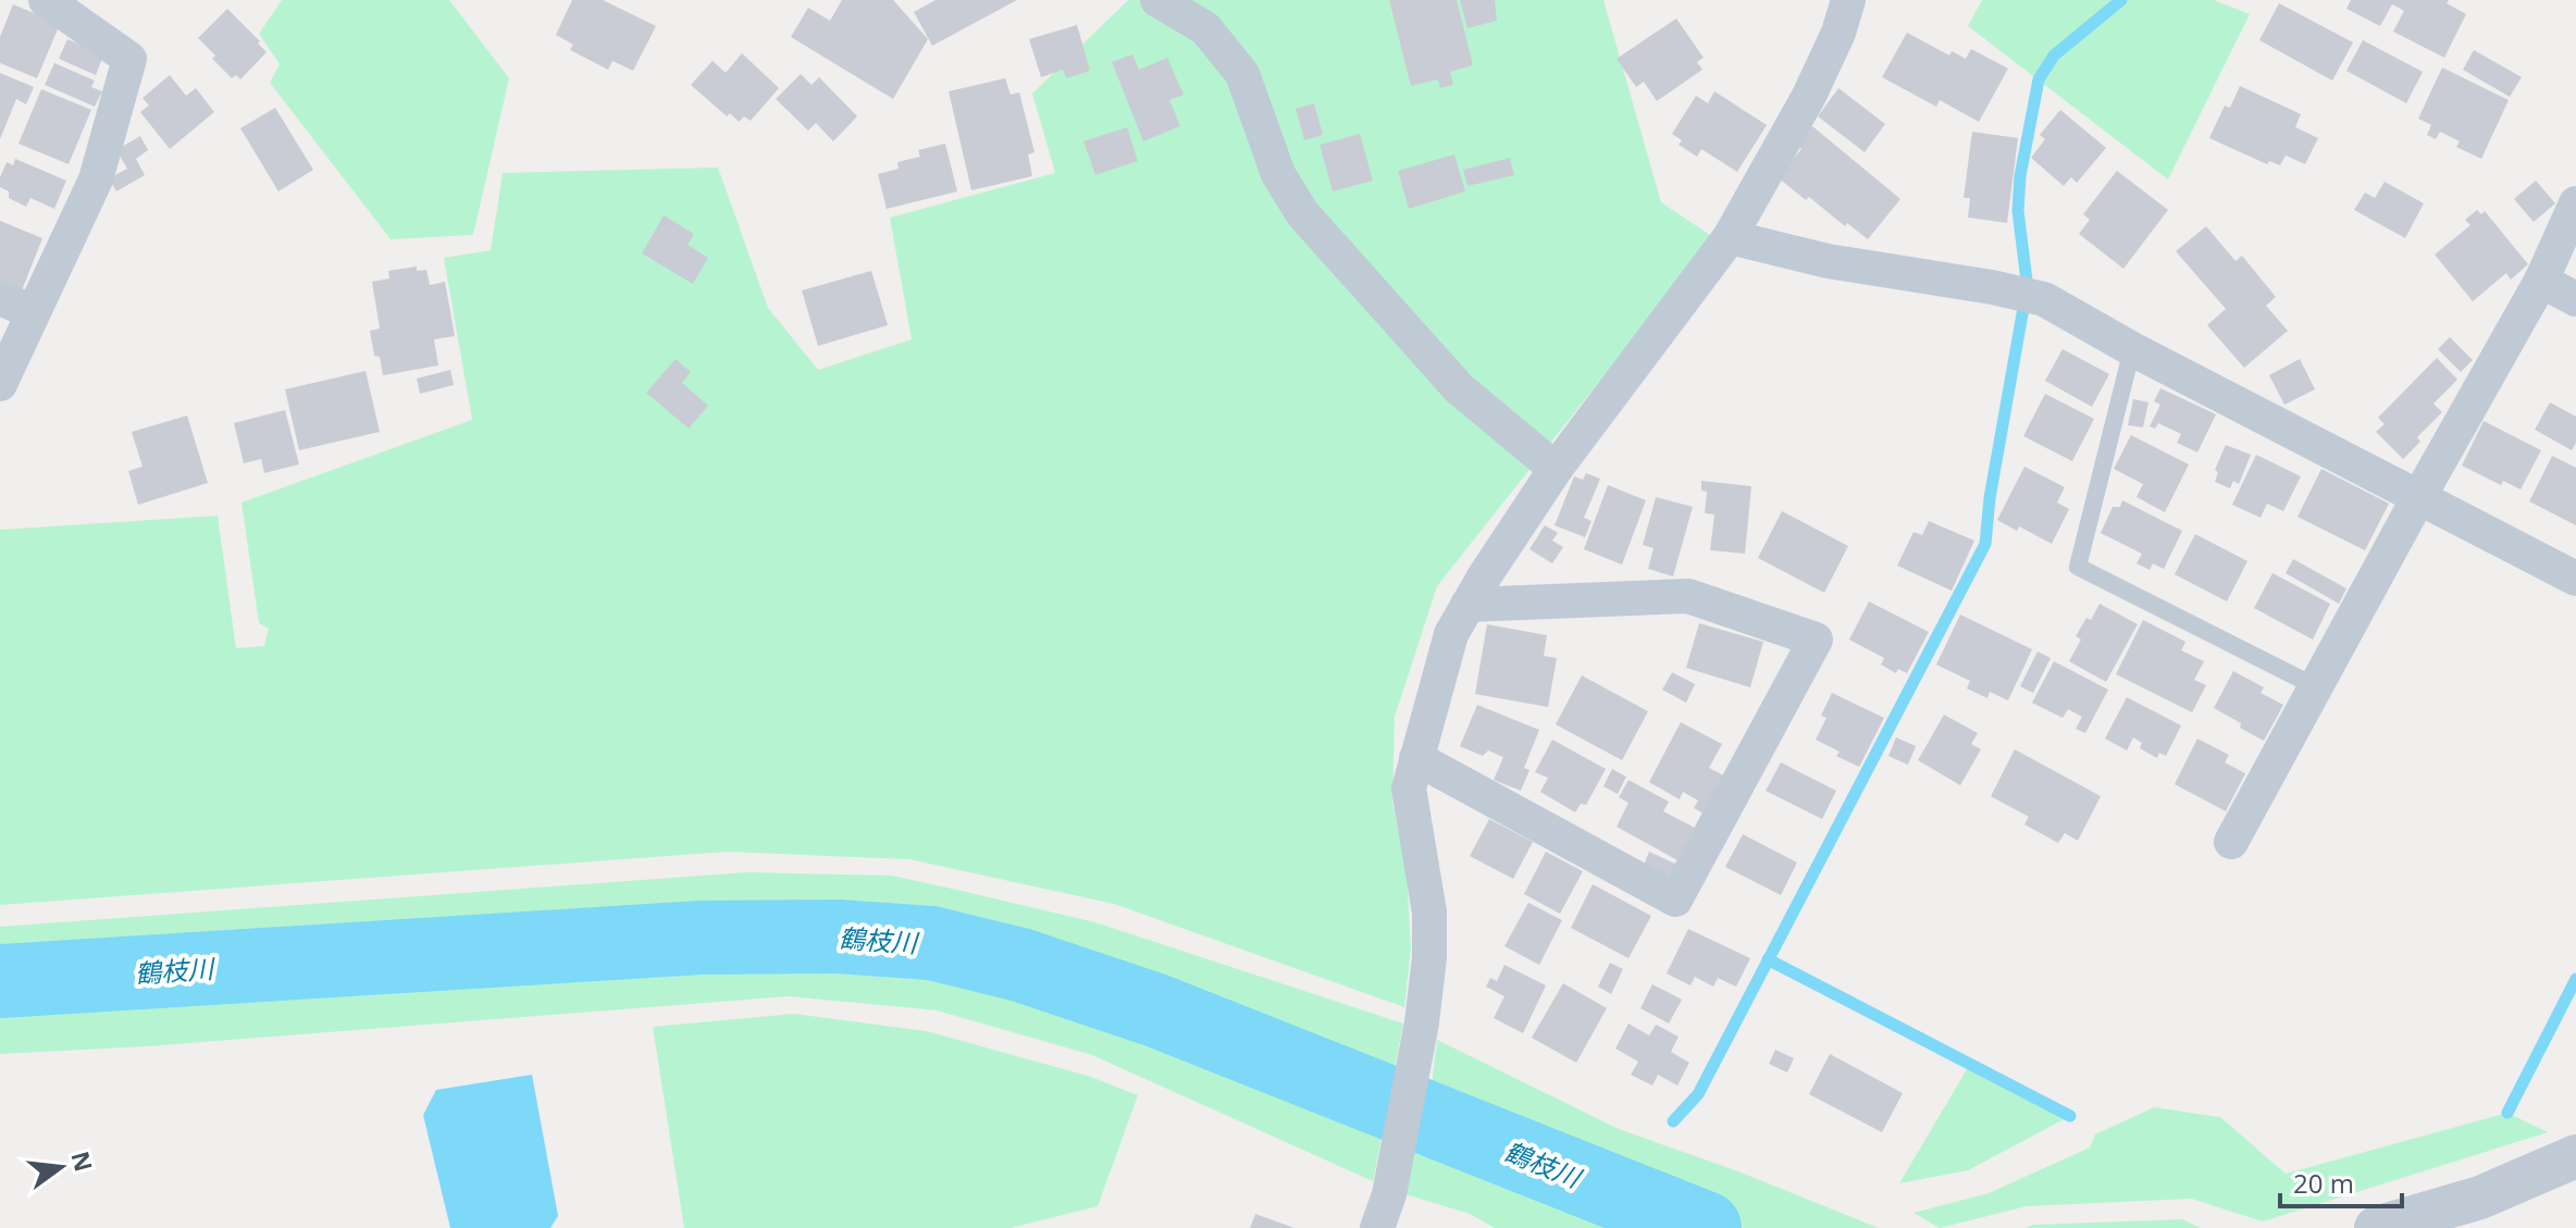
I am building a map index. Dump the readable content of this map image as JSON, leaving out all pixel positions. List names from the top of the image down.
{
  "water": ["鶴枝川"],
  "scale_bar": "20 m",
  "north": "right"
}
